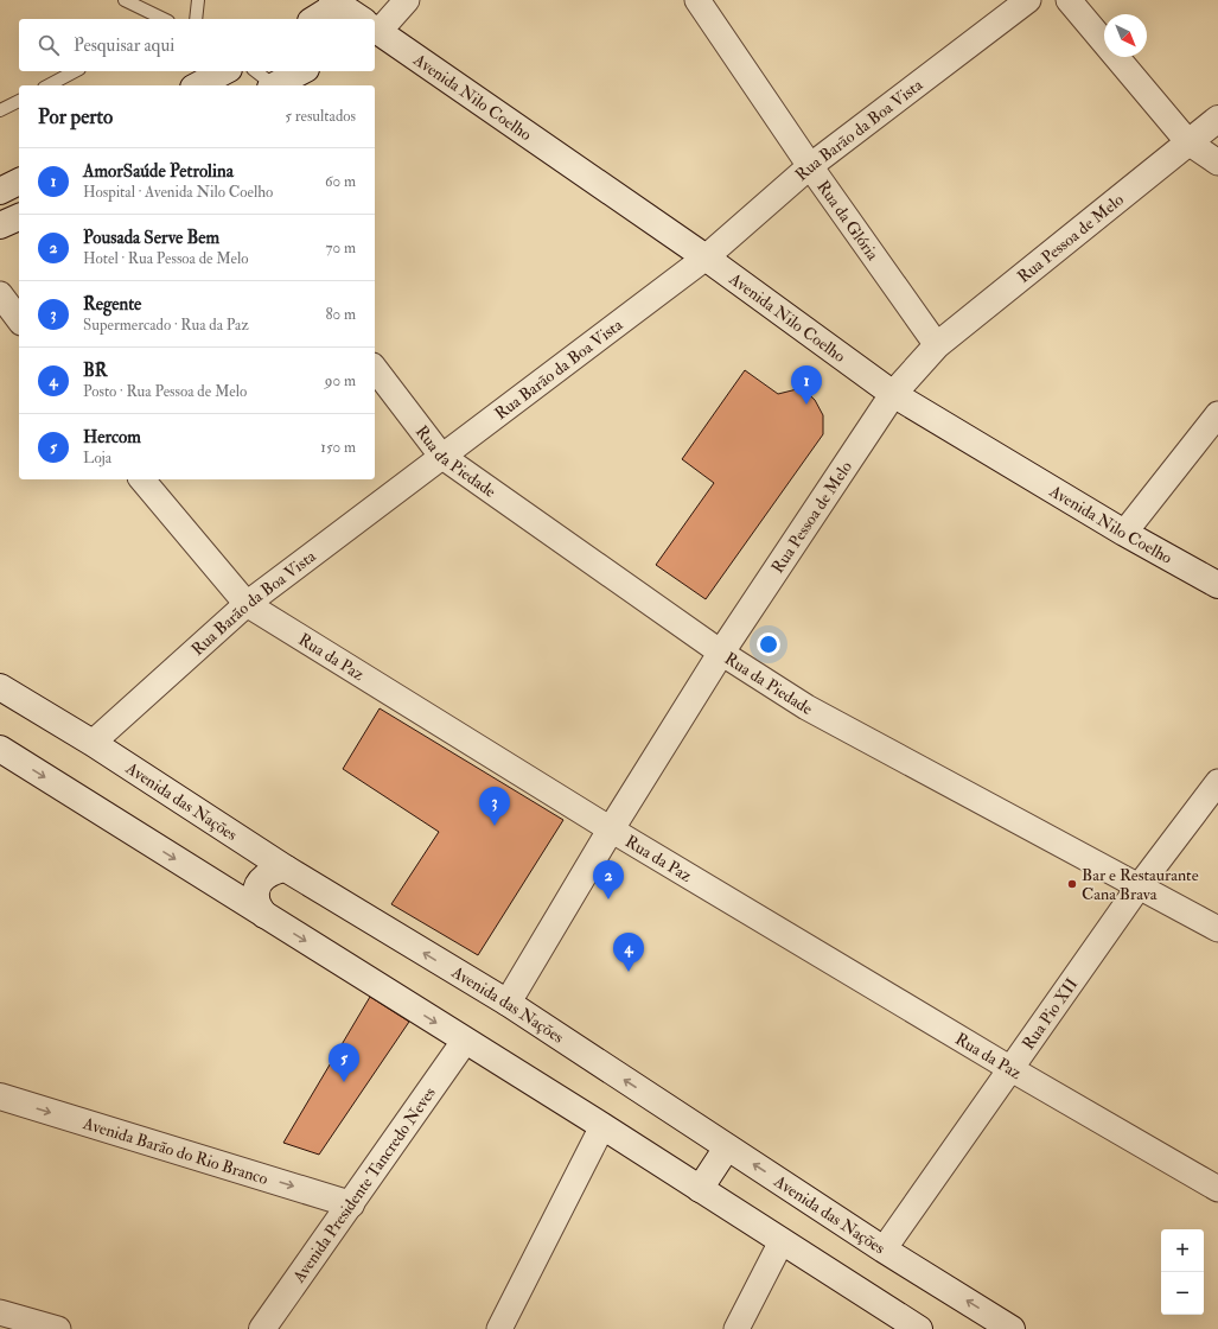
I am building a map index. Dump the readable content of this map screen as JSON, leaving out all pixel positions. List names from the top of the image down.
{
  "streets": {
    "main road": [
      "Avenida Nilo Coelho",
      "Rua Pessoa de Melo",
      "Avenida das Nações",
      "Avenida Barão do Rio Branco",
      "Avenida Presidente Tancredo Neves"
    ],
    "street": [
      "Rua Barão da Boa Vista",
      "Rua da Glória",
      "Rua da Piedade",
      "Rua da Paz",
      "Rua Pio XII"
    ]
  },
  "crossings": [
    ["Avenida Nilo Coelho", "Rua Barão da Boa Vista"],
    ["Avenida Nilo Coelho", "Rua Pessoa de Melo"],
    ["Rua Barão da Boa Vista", "Rua da Glória"],
    ["Rua Barão da Boa Vista", "Rua da Piedade"],
    ["Rua Barão da Boa Vista", "Rua da Paz"],
    ["Rua Barão da Boa Vista", "Avenida das Nações"],
    ["Rua da Glória", "Rua Pessoa de Melo"],
    ["Rua Pessoa de Melo", "Rua da Piedade"],
    ["Rua Pessoa de Melo", "Rua da Paz"],
    ["Rua Pessoa de Melo", "Avenida das Nações"],
    ["Rua da Piedade", "Rua Pio XII"],
    ["Rua da Paz", "Rua Pio XII"],
    ["Avenida das Nações", "Rua Pio XII"],
    ["Avenida Barão do Rio Branco", "Avenida Presidente Tancredo Neves"]
  ],
  "places": ["Bar e Restaurante Cana Brava"],
  "north": "bottom right",
  "page": {
    "search": "Pesquisar aqui",
    "heading": ["Por perto", "5 resultados"],
    "list": [
      {
        "mark": "1",
        "name": "AmorSaúde Petrolina",
        "note": "Hospital · Avenida Nilo Coelho",
        "value": "60 m"
      },
      {
        "mark": "2",
        "name": "Pousada Serve Bem",
        "note": "Hotel · Rua Pessoa de Melo",
        "value": "70 m"
      },
      {
        "mark": "3",
        "name": "Regente",
        "note": "Supermercado · Rua da Paz",
        "value": "80 m"
      },
      {
        "mark": "4",
        "name": "BR",
        "note": "Posto · Rua Pessoa de Melo",
        "value": "90 m"
      },
      {
        "mark": "5",
        "name": "Hercom",
        "note": "Loja",
        "value": "150 m"
      }
    ],
    "pins": [
      "1",
      "3",
      "2",
      "4",
      "5"
    ],
    "map_buttons": ["+", "−"]
  }
}
